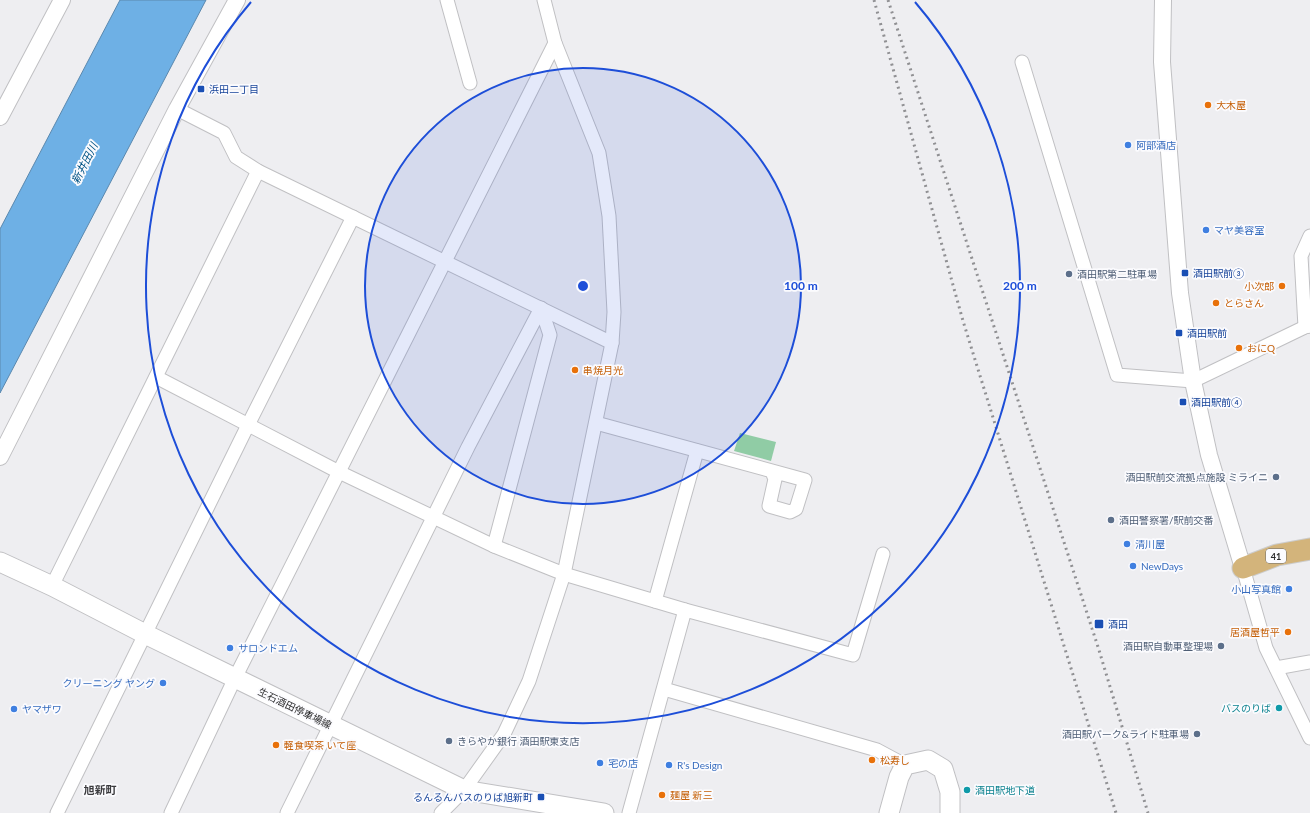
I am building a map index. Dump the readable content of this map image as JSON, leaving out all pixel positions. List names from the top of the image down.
{
  "streets": {
    "main road": ["41", "生石酒田停車場線"]
  },
  "districts": ["旭新町"],
  "water": ["新井田川"],
  "places": {
    "transit": [
      "浜田二丁目",
      "酒田駅前③",
      "酒田駅前",
      "酒田駅前④",
      "酒田",
      "るんるんバスのりば旭新町"
    ],
    "other": [
      "大木屋",
      "阿部酒店",
      "マヤ美容室",
      "酒田駅第二駐車場",
      "小次郎",
      "とらさん",
      "おにQ",
      "串焼月光",
      "酒田駅前交流拠点施設 ミライニ",
      "酒田警察署/駅前交番",
      "清川屋",
      "NewDays",
      "小山写真館",
      "居酒屋哲平",
      "酒田駅自動車整理場",
      "サロンドエム",
      "クリーニング ヤング",
      "バスのりば",
      "ヤマザワ",
      "酒田駅パーク&ライド駐車場",
      "きらやか銀行 酒田駅東支店",
      "軽食喫茶 いて座",
      "松寿し",
      "宅の店",
      "R's Design",
      "酒田駅地下道",
      "麺屋 新三"
    ]
  },
  "rings": ["100 m", "200 m"]
}
